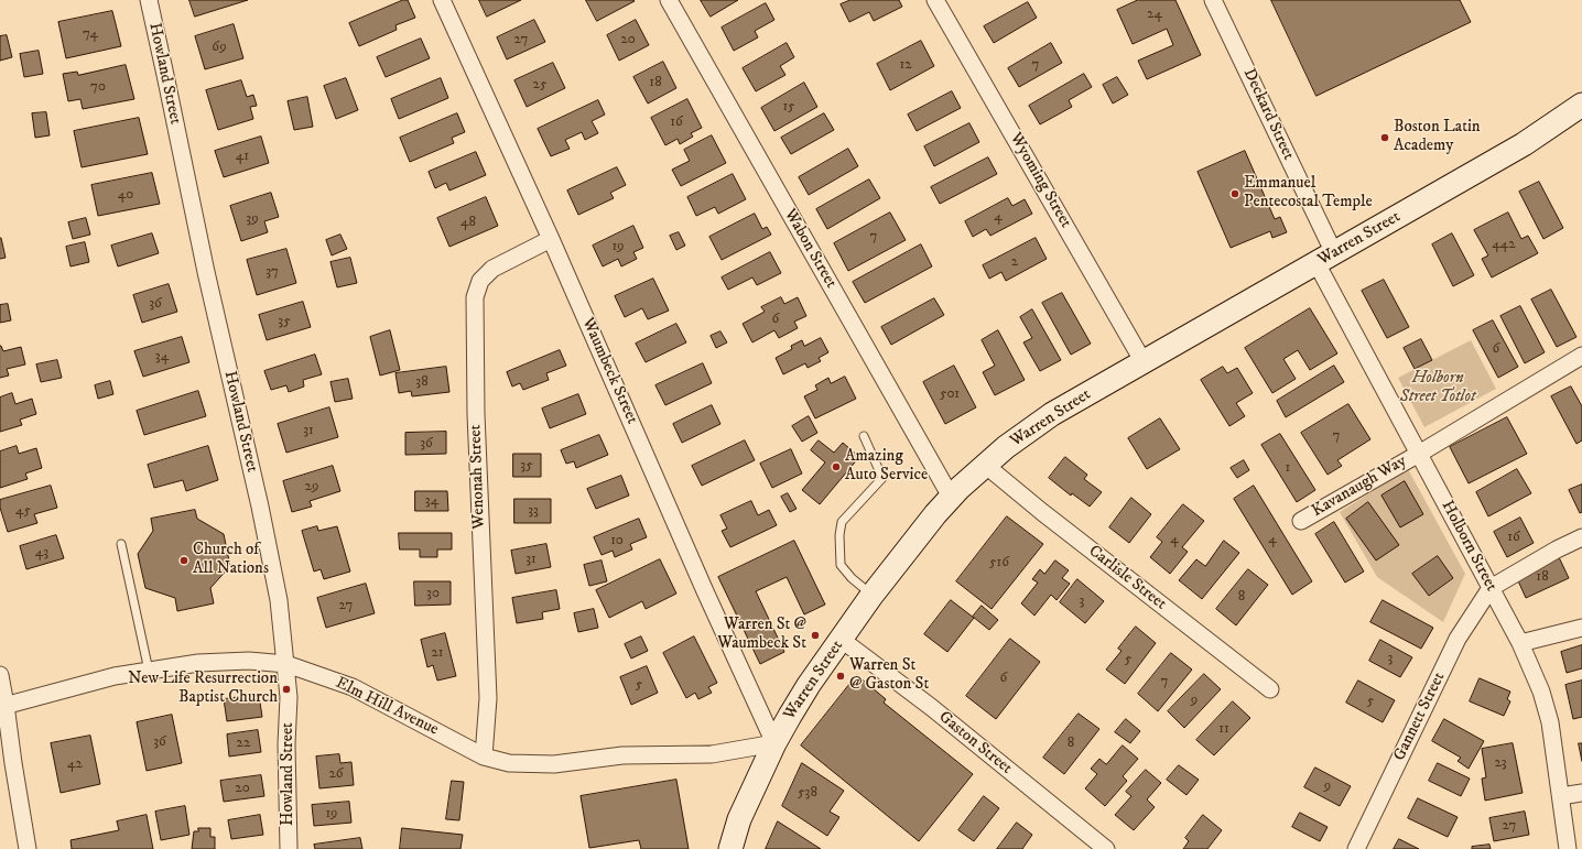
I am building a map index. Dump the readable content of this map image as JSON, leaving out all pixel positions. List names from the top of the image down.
{
  "streets": {
    "main road": ["Warren Street"],
    "street": [
      "Howland Street",
      "Deckard Street",
      "Wyoming Street",
      "Wabon Street",
      "Waumbeck Street",
      "Wenonah Street",
      "Kavanaugh Way",
      "Holborn Street",
      "Carlisle Street",
      "Elm Hill Avenue",
      "Gannett Street",
      "Gaston Street"
    ]
  },
  "crossings": [
    ["Howland Street", "Elm Hill Avenue"],
    ["Deckard Street", "Warren Street"],
    ["Deckard Street", "Holborn Street"],
    ["Wyoming Street", "Warren Street"],
    ["Warren Street", "Wabon Street"],
    ["Warren Street", "Waumbeck Street"],
    ["Warren Street", "Holborn Street"],
    ["Warren Street", "Carlisle Street"],
    ["Warren Street", "Elm Hill Avenue"],
    ["Warren Street", "Gaston Street"],
    ["Waumbeck Street", "Wenonah Street"],
    ["Waumbeck Street", "Elm Hill Avenue"],
    ["Wenonah Street", "Elm Hill Avenue"],
    ["Kavanaugh Way", "Holborn Street"],
    ["Holborn Street", "Gannett Street"]
  ],
  "parks": ["Holborn Street Totlot"],
  "places": [
    "Boston Latin Academy",
    "Emmanuel Pentecostal Temple",
    "Amazing Auto Service",
    "Church of All Nations",
    "Warren St @ Waumbeck St",
    "Warren St @ Gaston St",
    "New Life Resurrection Baptist Church"
  ],
  "house_numbers": [
    "24",
    "74",
    "27",
    "20",
    "69",
    "12",
    "7",
    "18",
    "25",
    "70",
    "15",
    "16",
    "41",
    "40",
    "4",
    "39",
    "48",
    "7",
    "442",
    "19",
    "2",
    "37",
    "36",
    "6",
    "35",
    "6",
    "34",
    "38",
    "501",
    "31",
    "7",
    "36",
    "35",
    "1",
    "29",
    "34",
    "45",
    "33",
    "16",
    "4",
    "4",
    "10",
    "43",
    "31",
    "516",
    "18",
    "30",
    "8",
    "3",
    "27",
    "21",
    "3",
    "5",
    "6",
    "7",
    "5",
    "9",
    "5",
    "11",
    "36",
    "22",
    "8",
    "23",
    "42",
    "26",
    "9",
    "20",
    "538",
    "19",
    "27"
  ]
}
